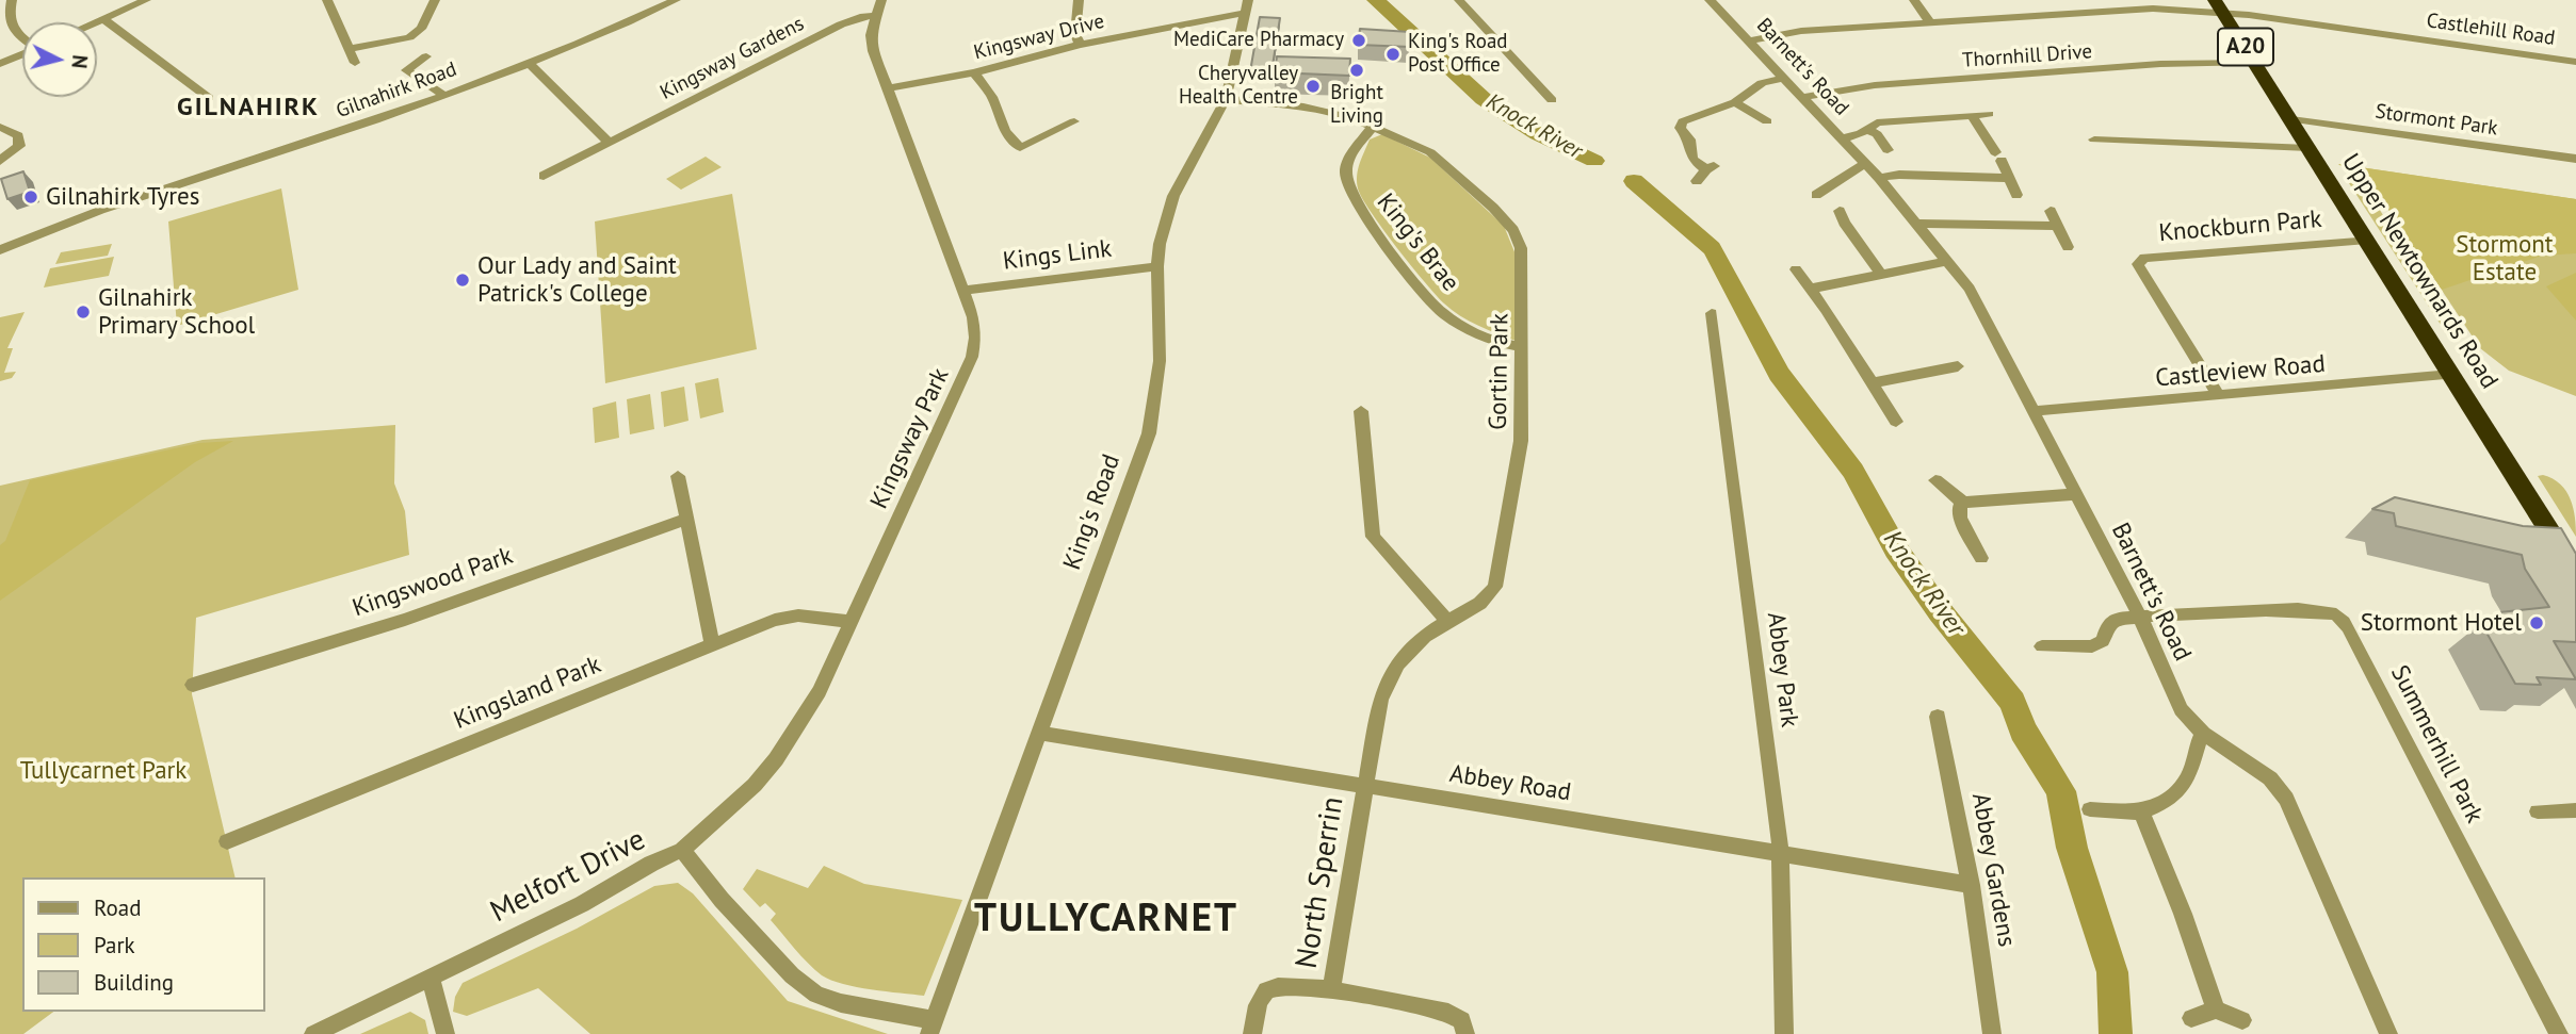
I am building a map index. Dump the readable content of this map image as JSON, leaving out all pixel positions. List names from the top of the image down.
{
  "streets": {
    "highway": ["A20", "Upper Newtownards Road"],
    "street": [
      "Castlehill Road",
      "Kingsway Drive",
      "Thornhill Drive",
      "Kingsway Gardens",
      "Barnett's Road",
      "Gilnahirk Road",
      "Stormont Park",
      "Knockburn Park",
      "King's Brae",
      "Kings Link",
      "Gortin Park",
      "Castleview Road",
      "Kingsway Park",
      "King's Road",
      "Kingswood Park",
      "Abbey Park",
      "Kingsland Park",
      "Summerhill Park",
      "Abbey Road",
      "Abbey Gardens",
      "Melfort Drive",
      "North Sperrin"
    ]
  },
  "crossings": [
    ["Castlehill Road", "Barnett's Road"],
    ["Castlehill Road", "Upper Newtownards Road"],
    ["Kingsway Drive", "Kingsway Park"],
    ["Kingsway Drive", "King's Road"],
    ["Thornhill Drive", "Barnett's Road"],
    ["Thornhill Drive", "Upper Newtownards Road"],
    ["Kingsway Gardens", "Kingsway Park"],
    ["Barnett's Road", "Castleview Road"],
    ["Barnett's Road", "Summerhill Park"],
    ["Stormont Park", "Upper Newtownards Road"],
    ["Knockburn Park", "Upper Newtownards Road"],
    ["Knockburn Park", "Castleview Road"],
    ["King's Brae", "Gortin Park"],
    ["Kings Link", "Kingsway Park"],
    ["Kings Link", "King's Road"],
    ["Upper Newtownards Road", "Castleview Road"],
    ["Gortin Park", "King's Road"],
    ["Gortin Park", "Abbey Road"],
    ["Gortin Park", "North Sperrin"],
    ["Kingsway Park", "Kingsland Park"],
    ["Kingsway Park", "Melfort Drive"],
    ["King's Road", "Abbey Road"],
    ["King's Road", "Melfort Drive"],
    ["Abbey Park", "Abbey Road"],
    ["Abbey Road", "Abbey Gardens"],
    ["Abbey Road", "North Sperrin"]
  ],
  "districts": ["GILNAHIRK", "TULLYCARNET"],
  "water": ["Knock River"],
  "parks": ["Stormont Estate", "Tullycarnet Park"],
  "places": [
    "MediCare Pharmacy",
    "King's Road Post Office",
    "Bright Living",
    "Cheryvalley Health Centre",
    "Gilnahirk Tyres",
    "Our Lady and Saint Patrick's College",
    "Gilnahirk Primary School",
    "Stormont Hotel"
  ],
  "legend": ["Road", "Park", "Building"],
  "north": "right"
}
